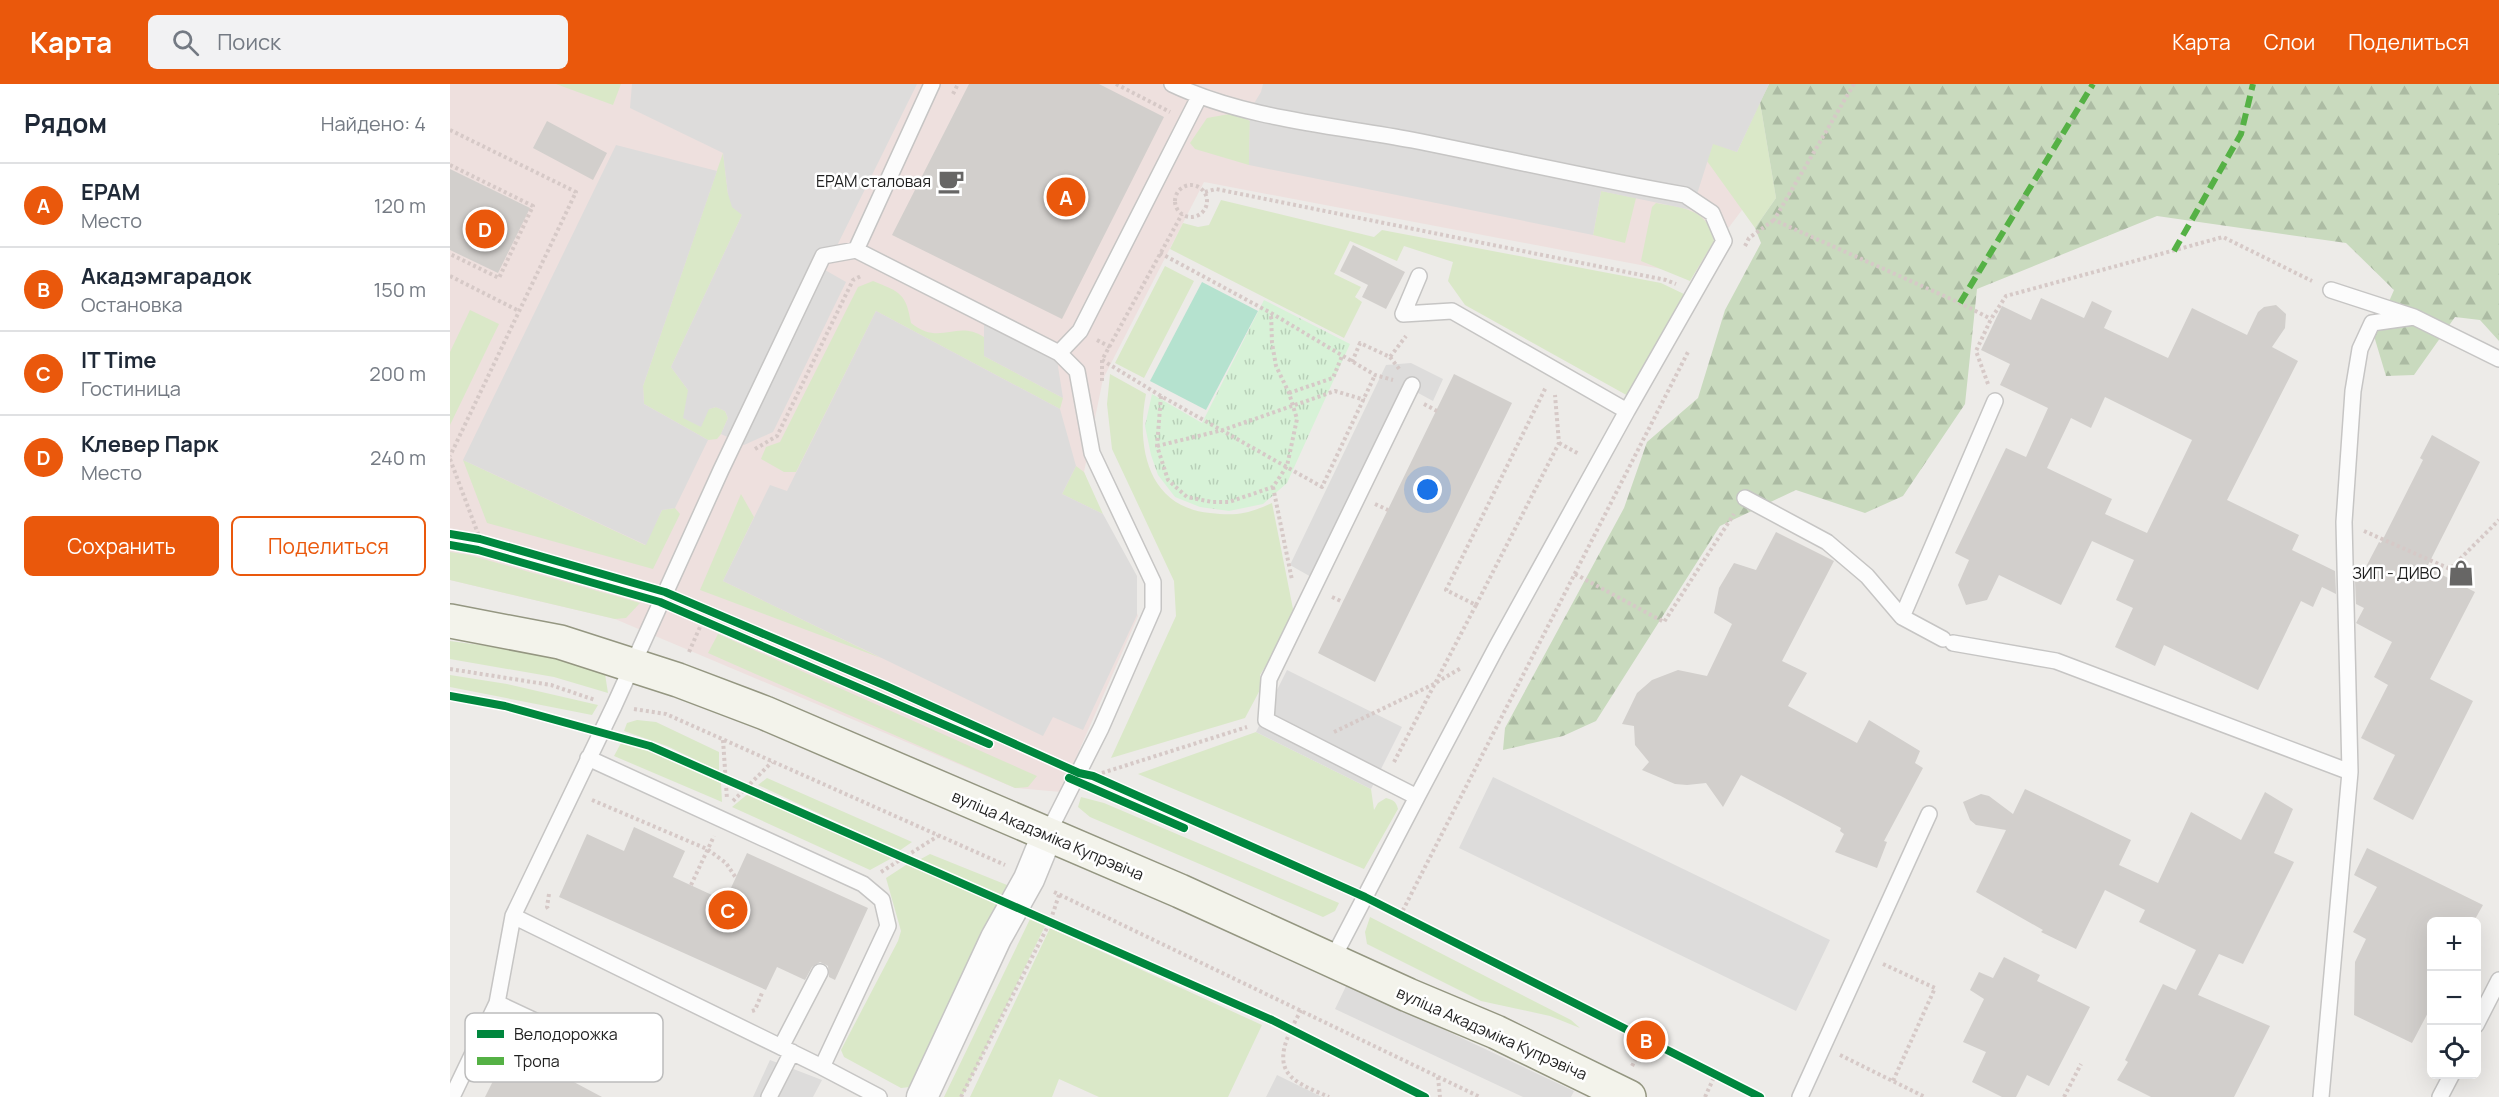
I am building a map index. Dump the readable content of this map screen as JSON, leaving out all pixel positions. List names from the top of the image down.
{
  "streets": {
    "main road": ["вуліца Акадэміка Купрэвіча"]
  },
  "places": {
    "cafe": ["EPAM сталовая"],
    "shop": ["ЗИП - ДИВО"]
  },
  "legend": ["Велодорожка", "Тропа"],
  "page": {
    "header": "Карта",
    "search": "Поиск",
    "nav": ["Карта", "Слои", "Поделиться"],
    "heading": ["Рядом", "Найдено: 4"],
    "list": [
      {
        "mark": "A",
        "name": "EPAM",
        "note": "Место",
        "value": "120 m"
      },
      {
        "mark": "B",
        "name": "Акадэмгарадок",
        "note": "Остановка",
        "value": "150 m"
      },
      {
        "mark": "C",
        "name": "IT Time",
        "note": "Гостиница",
        "value": "200 m"
      },
      {
        "mark": "D",
        "name": "Клевер Парк",
        "note": "Место",
        "value": "240 m"
      }
    ],
    "pins": [
      "A",
      "D",
      "C",
      "B"
    ],
    "buttons": ["Сохранить", "Поделиться"],
    "map_buttons": ["+", "−"]
  }
}
